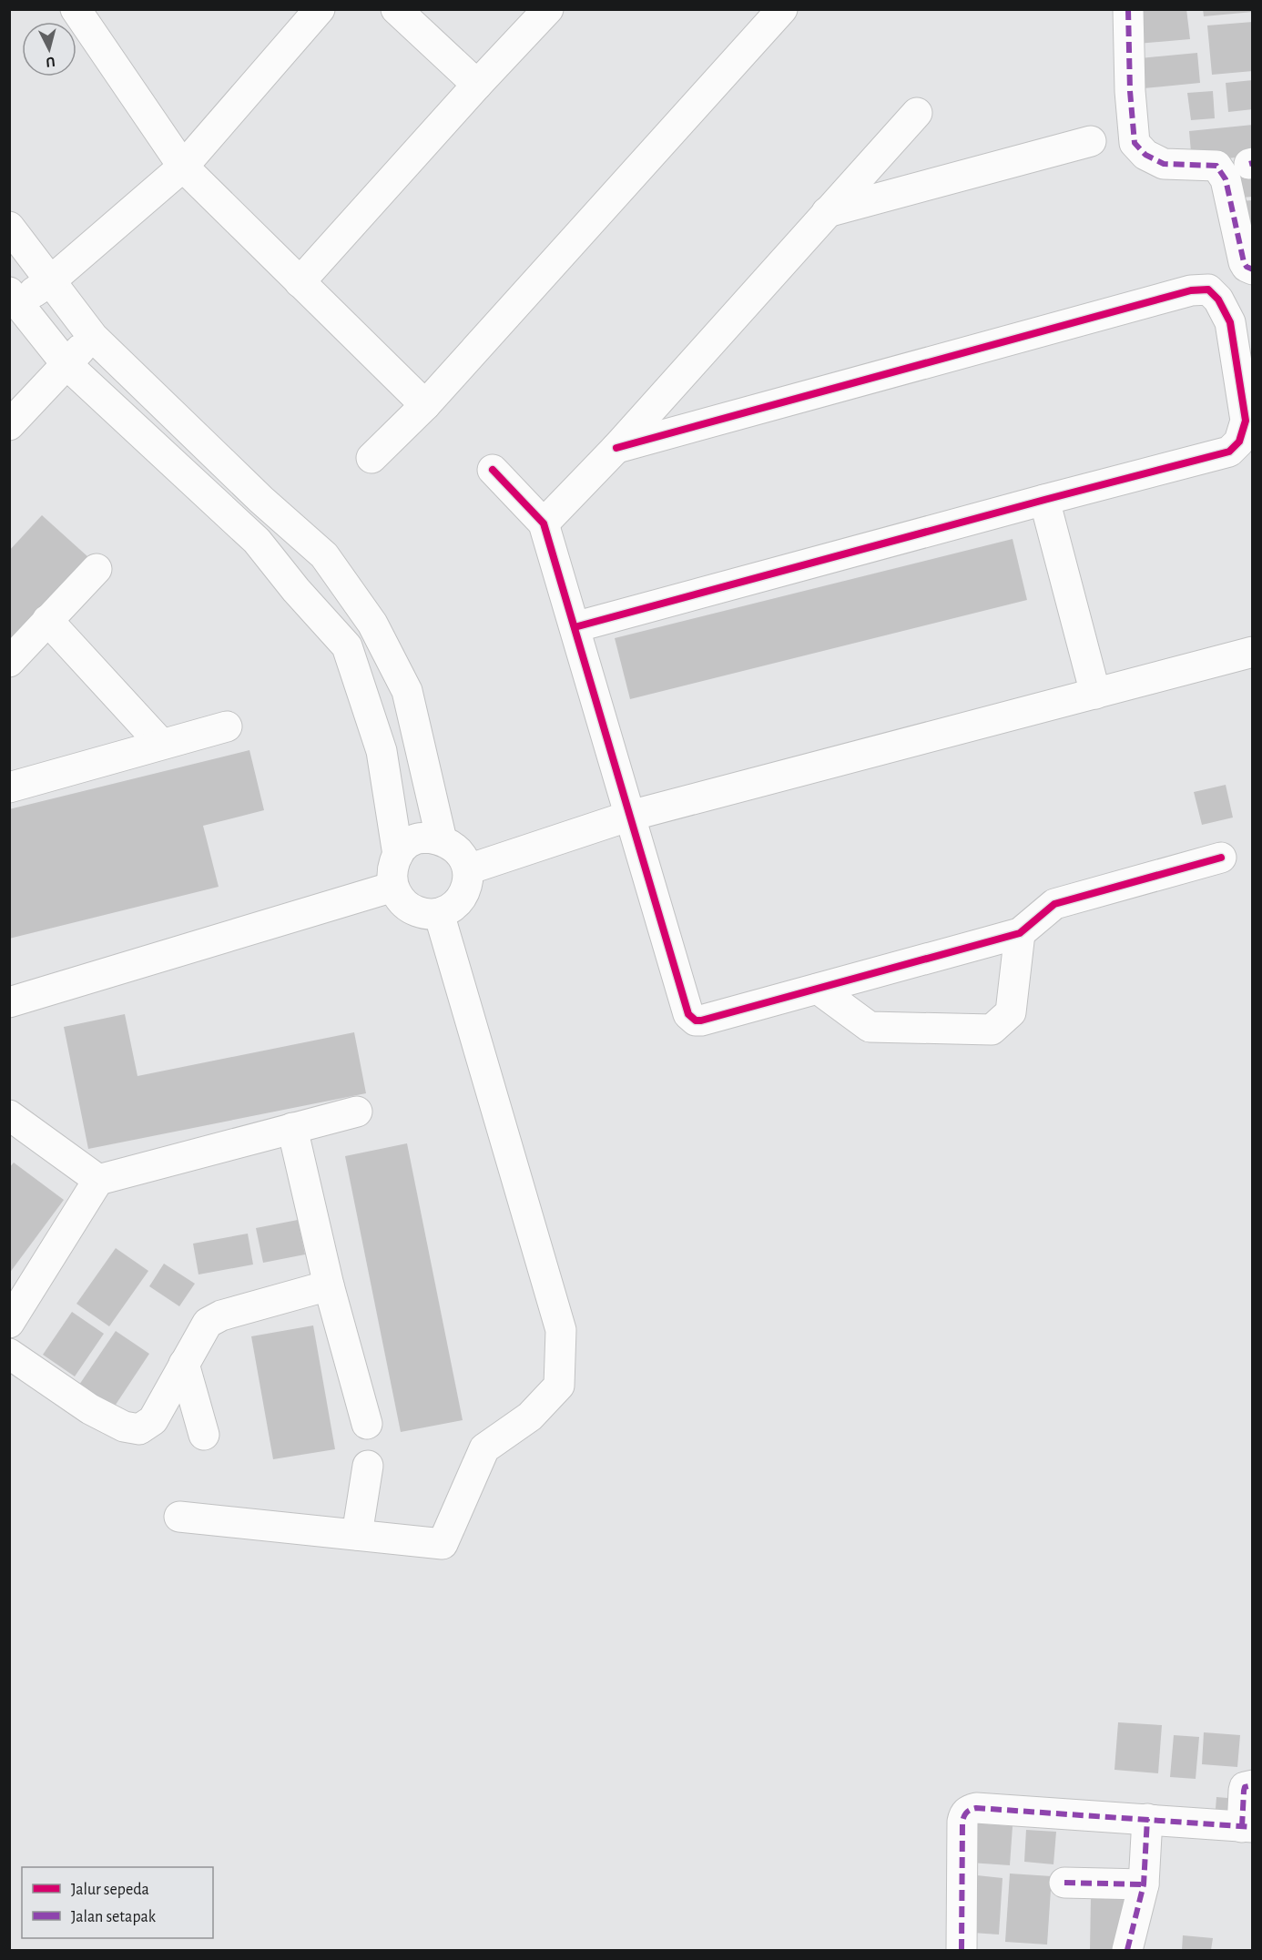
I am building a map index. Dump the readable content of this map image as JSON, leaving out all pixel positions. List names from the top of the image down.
{
  "legend": ["Jalur sepeda", "Jalan setapak"],
  "north": "bottom"
}
